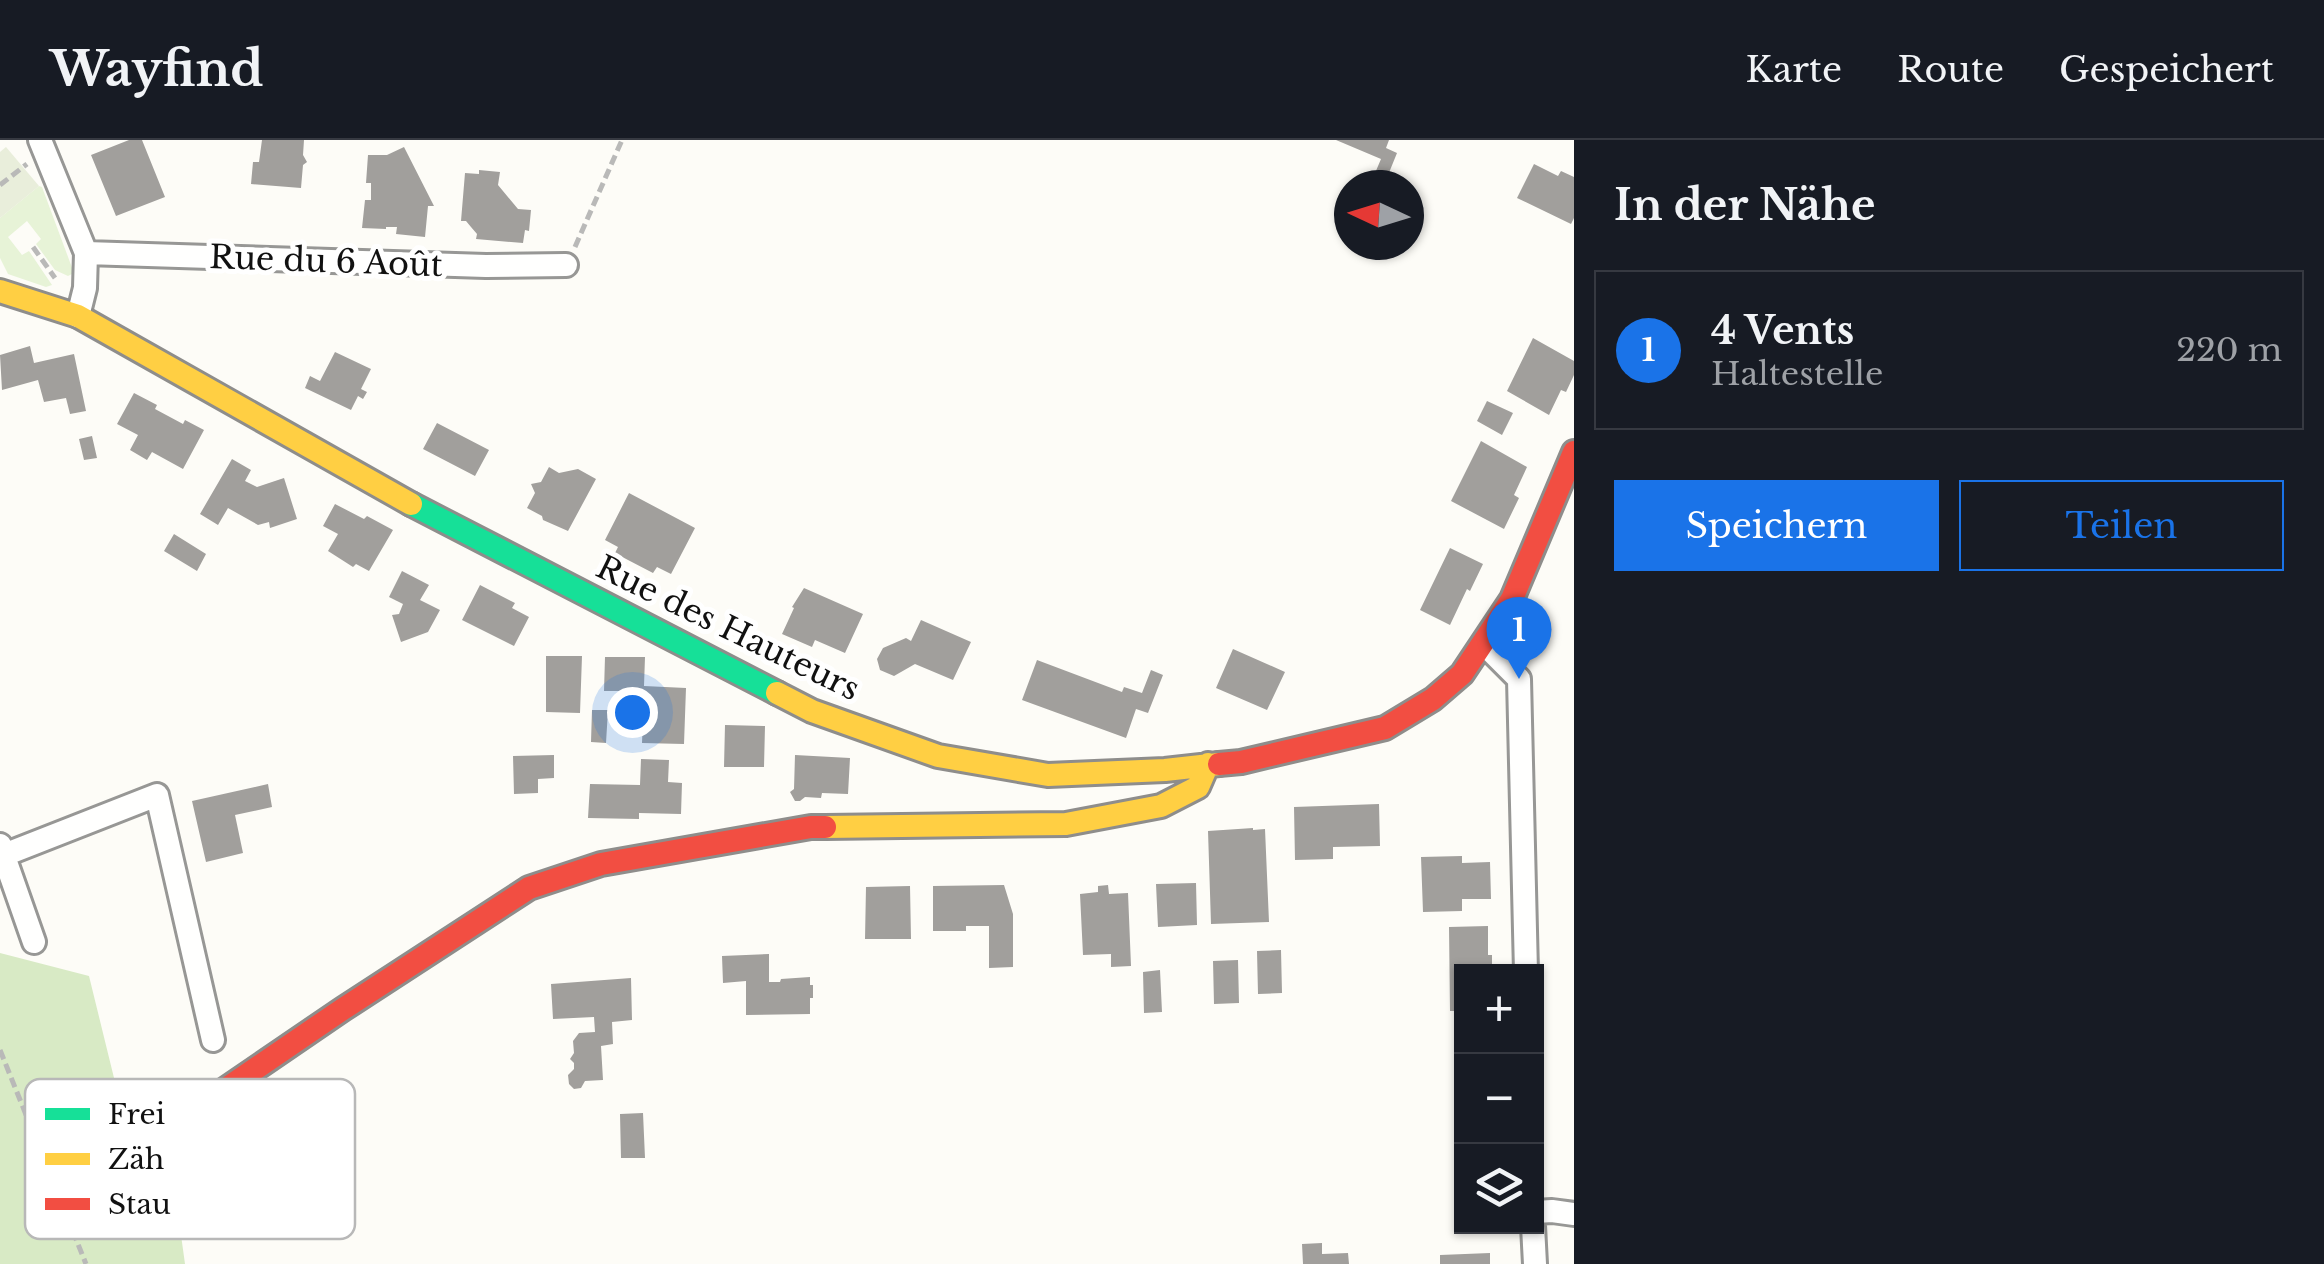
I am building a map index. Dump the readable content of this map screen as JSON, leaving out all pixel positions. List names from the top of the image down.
{
  "streets": {
    "street": ["Rue du 6 Août", "Rue des Hauteurs"]
  },
  "legend": ["Frei", "Zäh", "Stau"],
  "north": "left",
  "page": {
    "header": "Wayfind",
    "nav": ["Karte", "Route", "Gespeichert"],
    "heading": "In der Nähe",
    "list": [
      {
        "mark": "1",
        "name": "4 Vents",
        "note": "Haltestelle",
        "value": "220 m"
      }
    ],
    "buttons": ["Speichern", "Teilen"],
    "pins": "1",
    "map_buttons": ["+", "−"]
  }
}
